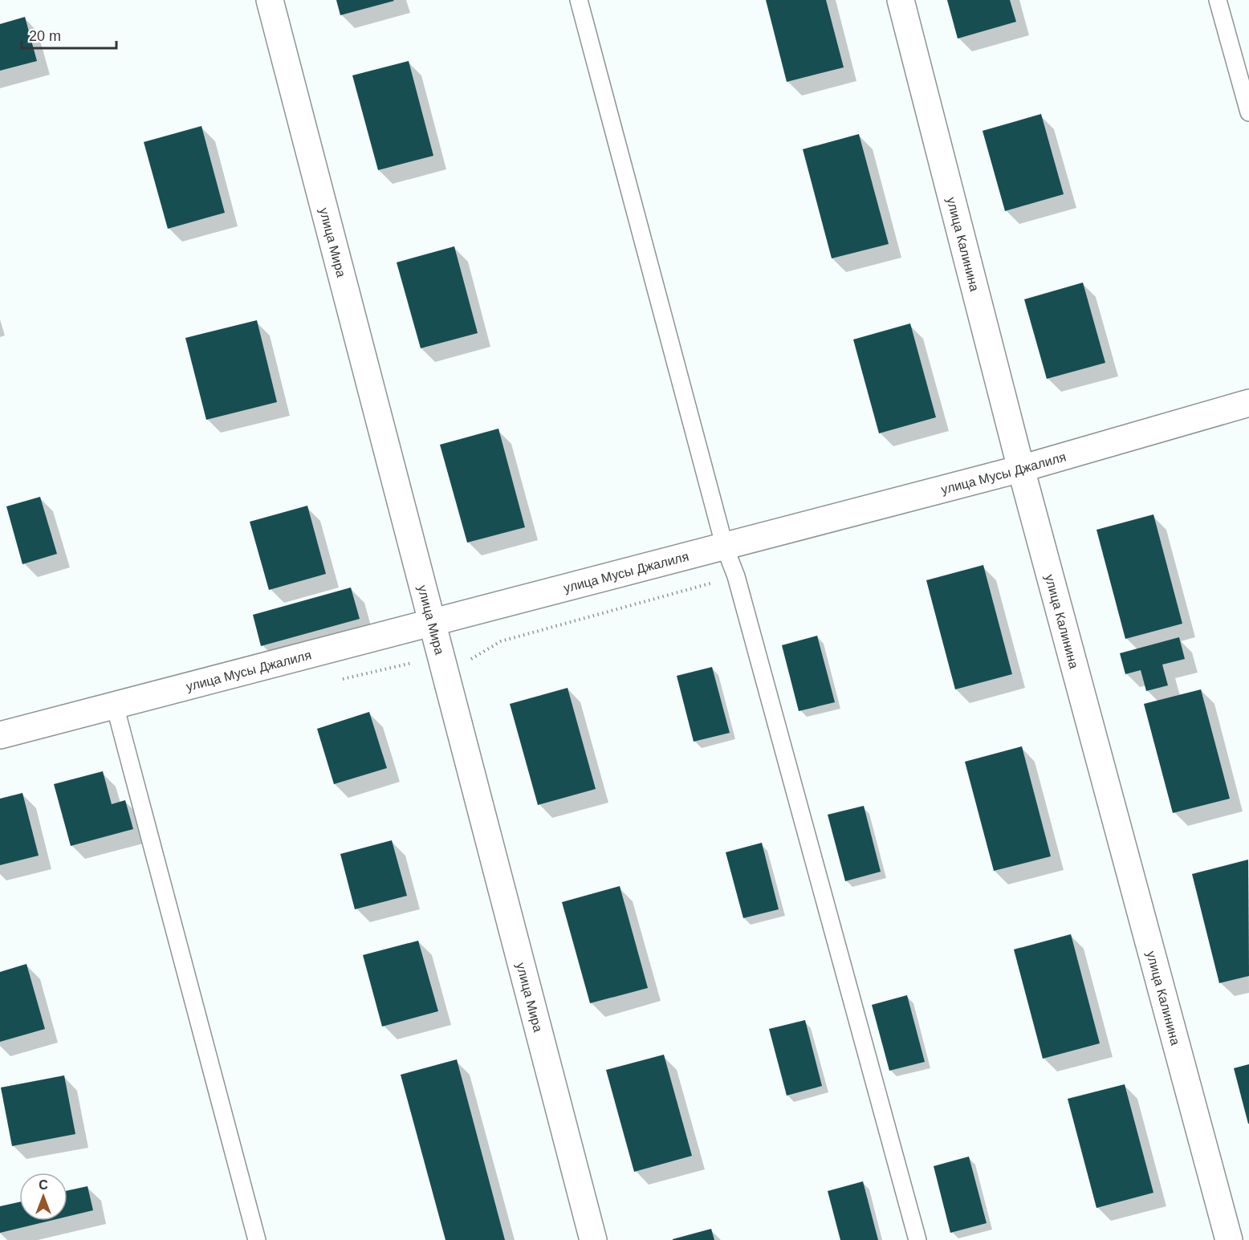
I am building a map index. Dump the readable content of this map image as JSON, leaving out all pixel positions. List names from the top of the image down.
{
  "streets": {
    "street": ["улица Мира", "улица Калинина", "улица Мусы Джалиля"]
  },
  "crossings": [
    ["улица Мира", "улица Мусы Джалиля"],
    ["улица Калинина", "улица Мусы Джалиля"]
  ],
  "scale_bar": "20 m",
  "north": "top"
}
